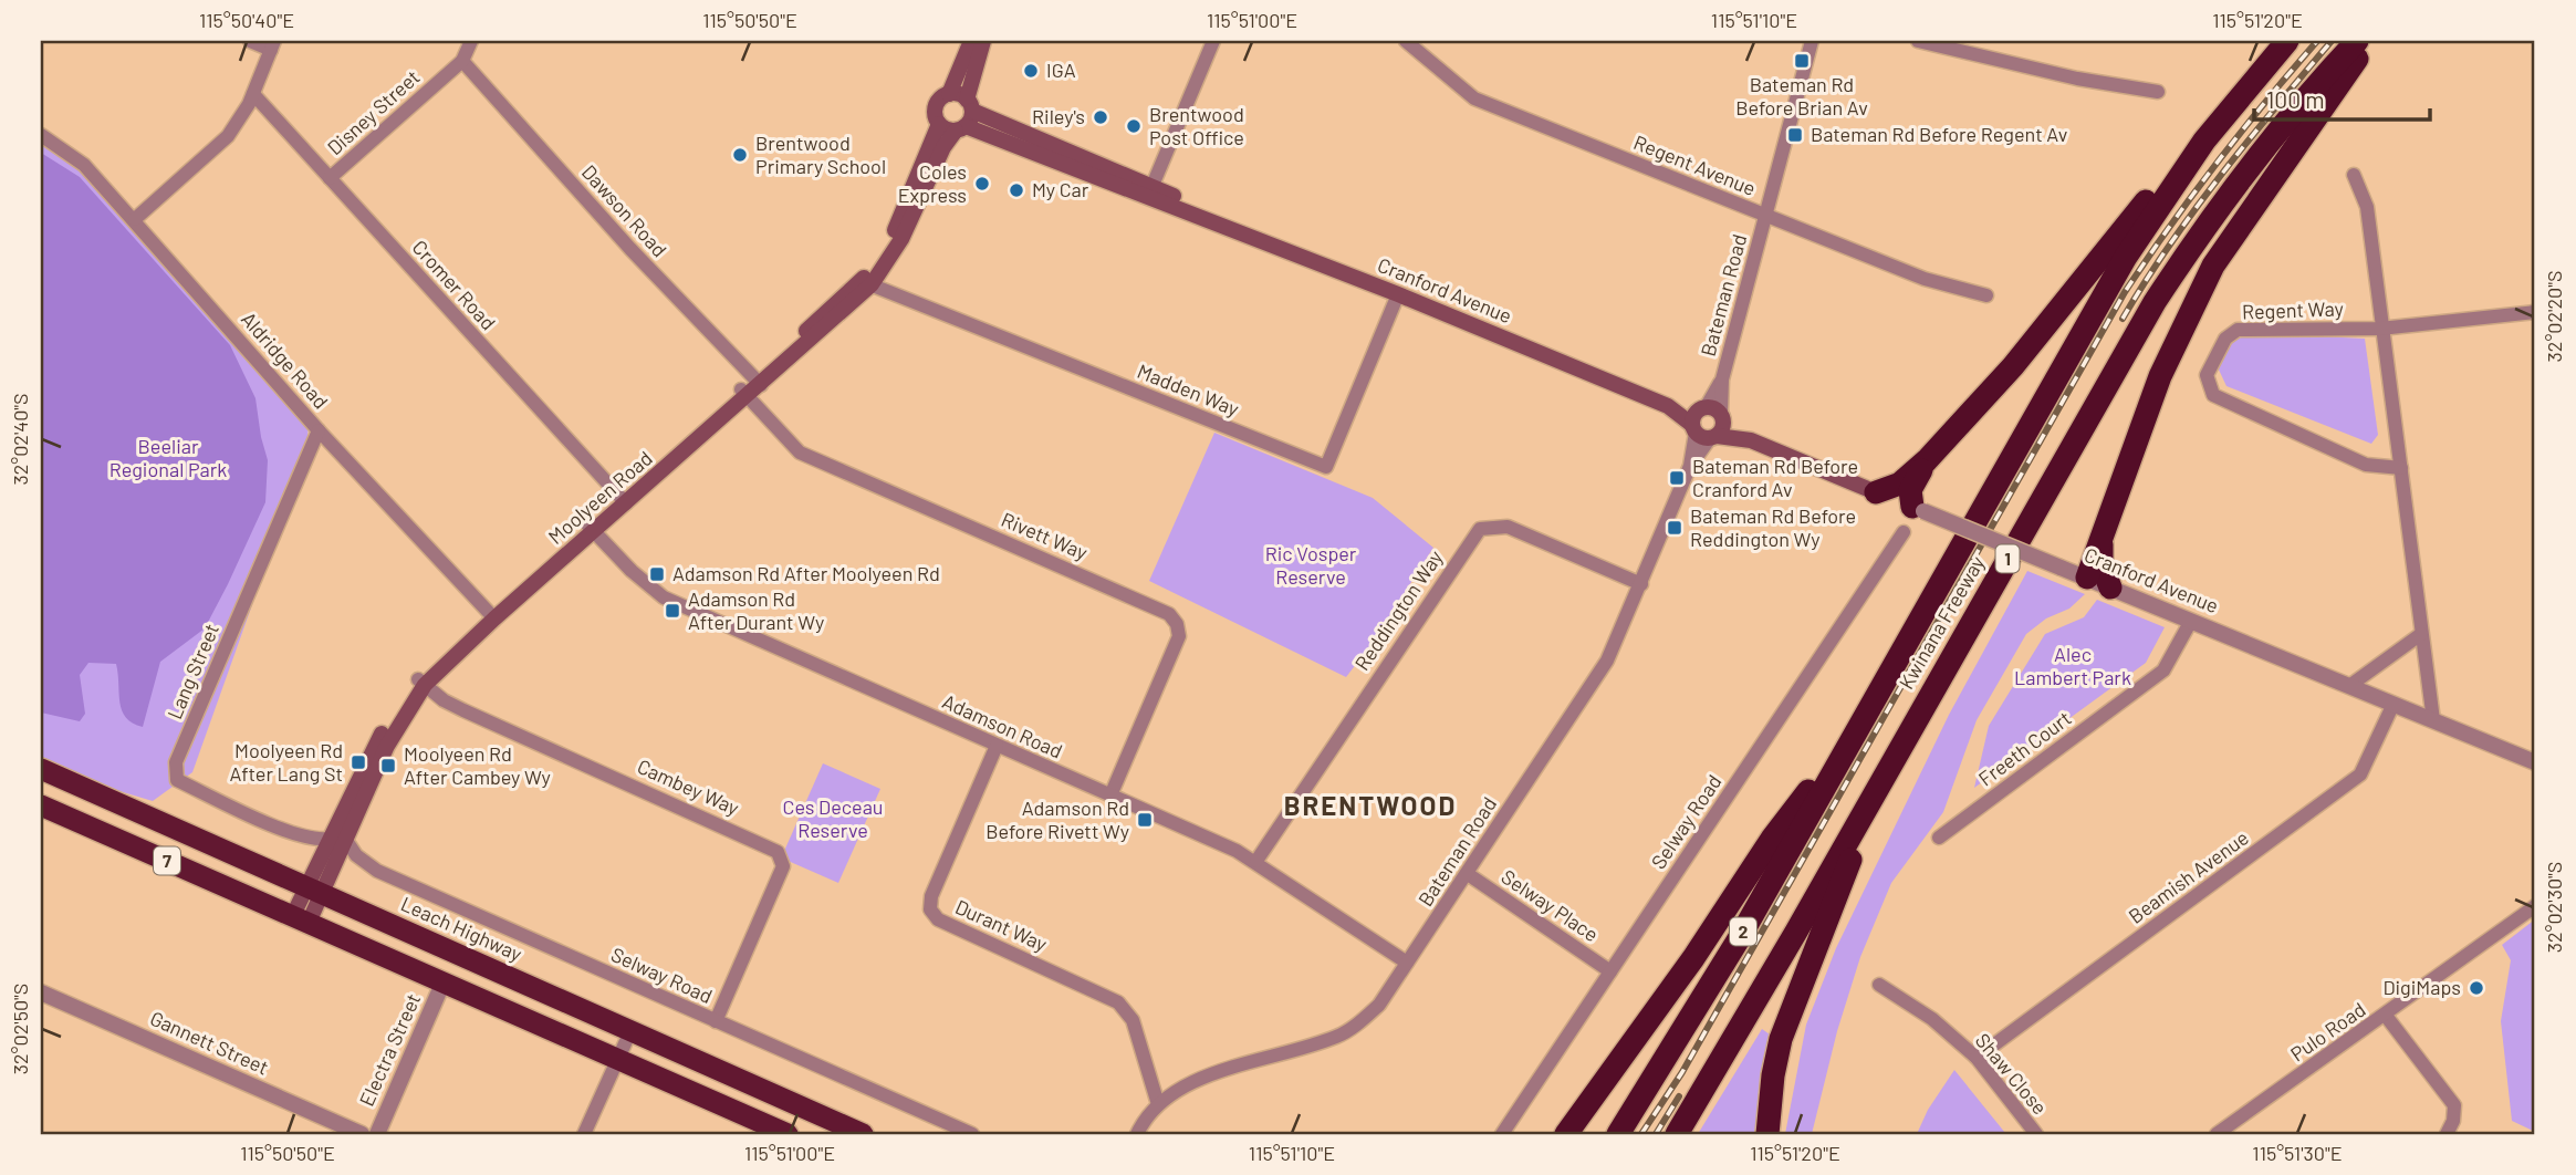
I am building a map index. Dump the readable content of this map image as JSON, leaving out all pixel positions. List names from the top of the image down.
{
  "streets": {
    "highway": [
      "1",
      "Kwinana Freeway",
      "7",
      "Leach Highway",
      "2"
    ],
    "main road": ["Cranford Avenue", "Moolyeen Road"],
    "street": [
      "Disney Street",
      "Regent Avenue",
      "Dawson Road",
      "Cromer Road",
      "Bateman Road",
      "Regent Way",
      "Aldridge Road",
      "Madden Way",
      "Rivett Way",
      "Reddington Way",
      "Lang Street",
      "Adamson Road",
      "Freeth Court",
      "Cambey Way",
      "Selway Road",
      "Beamish Avenue",
      "Selway Place",
      "Durant Way",
      "Pulo Road",
      "Gannett Street",
      "Electra Street",
      "Shaw Close"
    ]
  },
  "crossings": [
    ["Disney Street", "Dawson Road"],
    ["Disney Street", "Cromer Road"],
    ["Regent Avenue", "Bateman Road"],
    ["Dawson Road", "Moolyeen Road"],
    ["Cromer Road", "Moolyeen Road"],
    ["Cranford Avenue", "Bateman Road"],
    ["Cranford Avenue", "Madden Way"],
    ["Cranford Avenue", "Moolyeen Road"],
    ["Cranford Avenue", "Freeth Court"],
    ["Cranford Avenue", "Beamish Avenue"],
    ["Bateman Road", "Reddington Way"],
    ["Bateman Road", "Adamson Road"],
    ["Bateman Road", "Selway Place"],
    ["Bateman Road", "Durant Way"],
    ["Aldridge Road", "Moolyeen Road"],
    ["Aldridge Road", "Lang Street"],
    ["Madden Way", "Moolyeen Road"],
    ["Moolyeen Road", "Rivett Way"],
    ["Moolyeen Road", "Lang Street"],
    ["Moolyeen Road", "Adamson Road"],
    ["Moolyeen Road", "Cambey Way"],
    ["Moolyeen Road", "Selway Road"],
    ["Moolyeen Road", "7"],
    ["Moolyeen Road", "Leach Highway"],
    ["Rivett Way", "Adamson Road"],
    ["1", "Kwinana Freeway"],
    ["Reddington Way", "Adamson Road"],
    ["Lang Street", "Selway Road"],
    ["Adamson Road", "Durant Way"],
    ["Cambey Way", "Selway Road"],
    ["Selway Road", "Selway Place"],
    ["7", "Electra Street"],
    ["Beamish Avenue", "Shaw Close"]
  ],
  "districts": ["BRENTWOOD"],
  "parks": [
    "Beeliar Regional Park",
    "Ric Vosper Reserve",
    "Alec Lambert Park",
    "Ces Deceau Reserve"
  ],
  "places": {
    "transit": [
      "Bateman Rd Before Brian Av",
      "Bateman Rd Before Regent Av",
      "Bateman Rd Before Cranford Av",
      "Bateman Rd Before Reddington Wy",
      "Adamson Rd After Moolyeen Rd",
      "Adamson Rd After Durant Wy",
      "Moolyeen Rd After Lang St",
      "Moolyeen Rd After Cambey Wy",
      "Adamson Rd Before Rivett Wy"
    ],
    "other": [
      "IGA",
      "Riley's",
      "Brentwood Post Office",
      "Brentwood Primary School",
      "Coles Express",
      "My Car",
      "DigiMaps"
    ]
  },
  "scale_bar": "100 m",
  "coordinates": [
    "115°50'40\"E",
    "115°50'50\"E",
    "115°51'00\"E",
    "115°51'10\"E",
    "115°51'20\"E",
    "32°02'20\"S",
    "32°02'40\"S",
    "32°02'30\"S",
    "32°02'50\"S",
    "115°51'30\"E"
  ]
}
